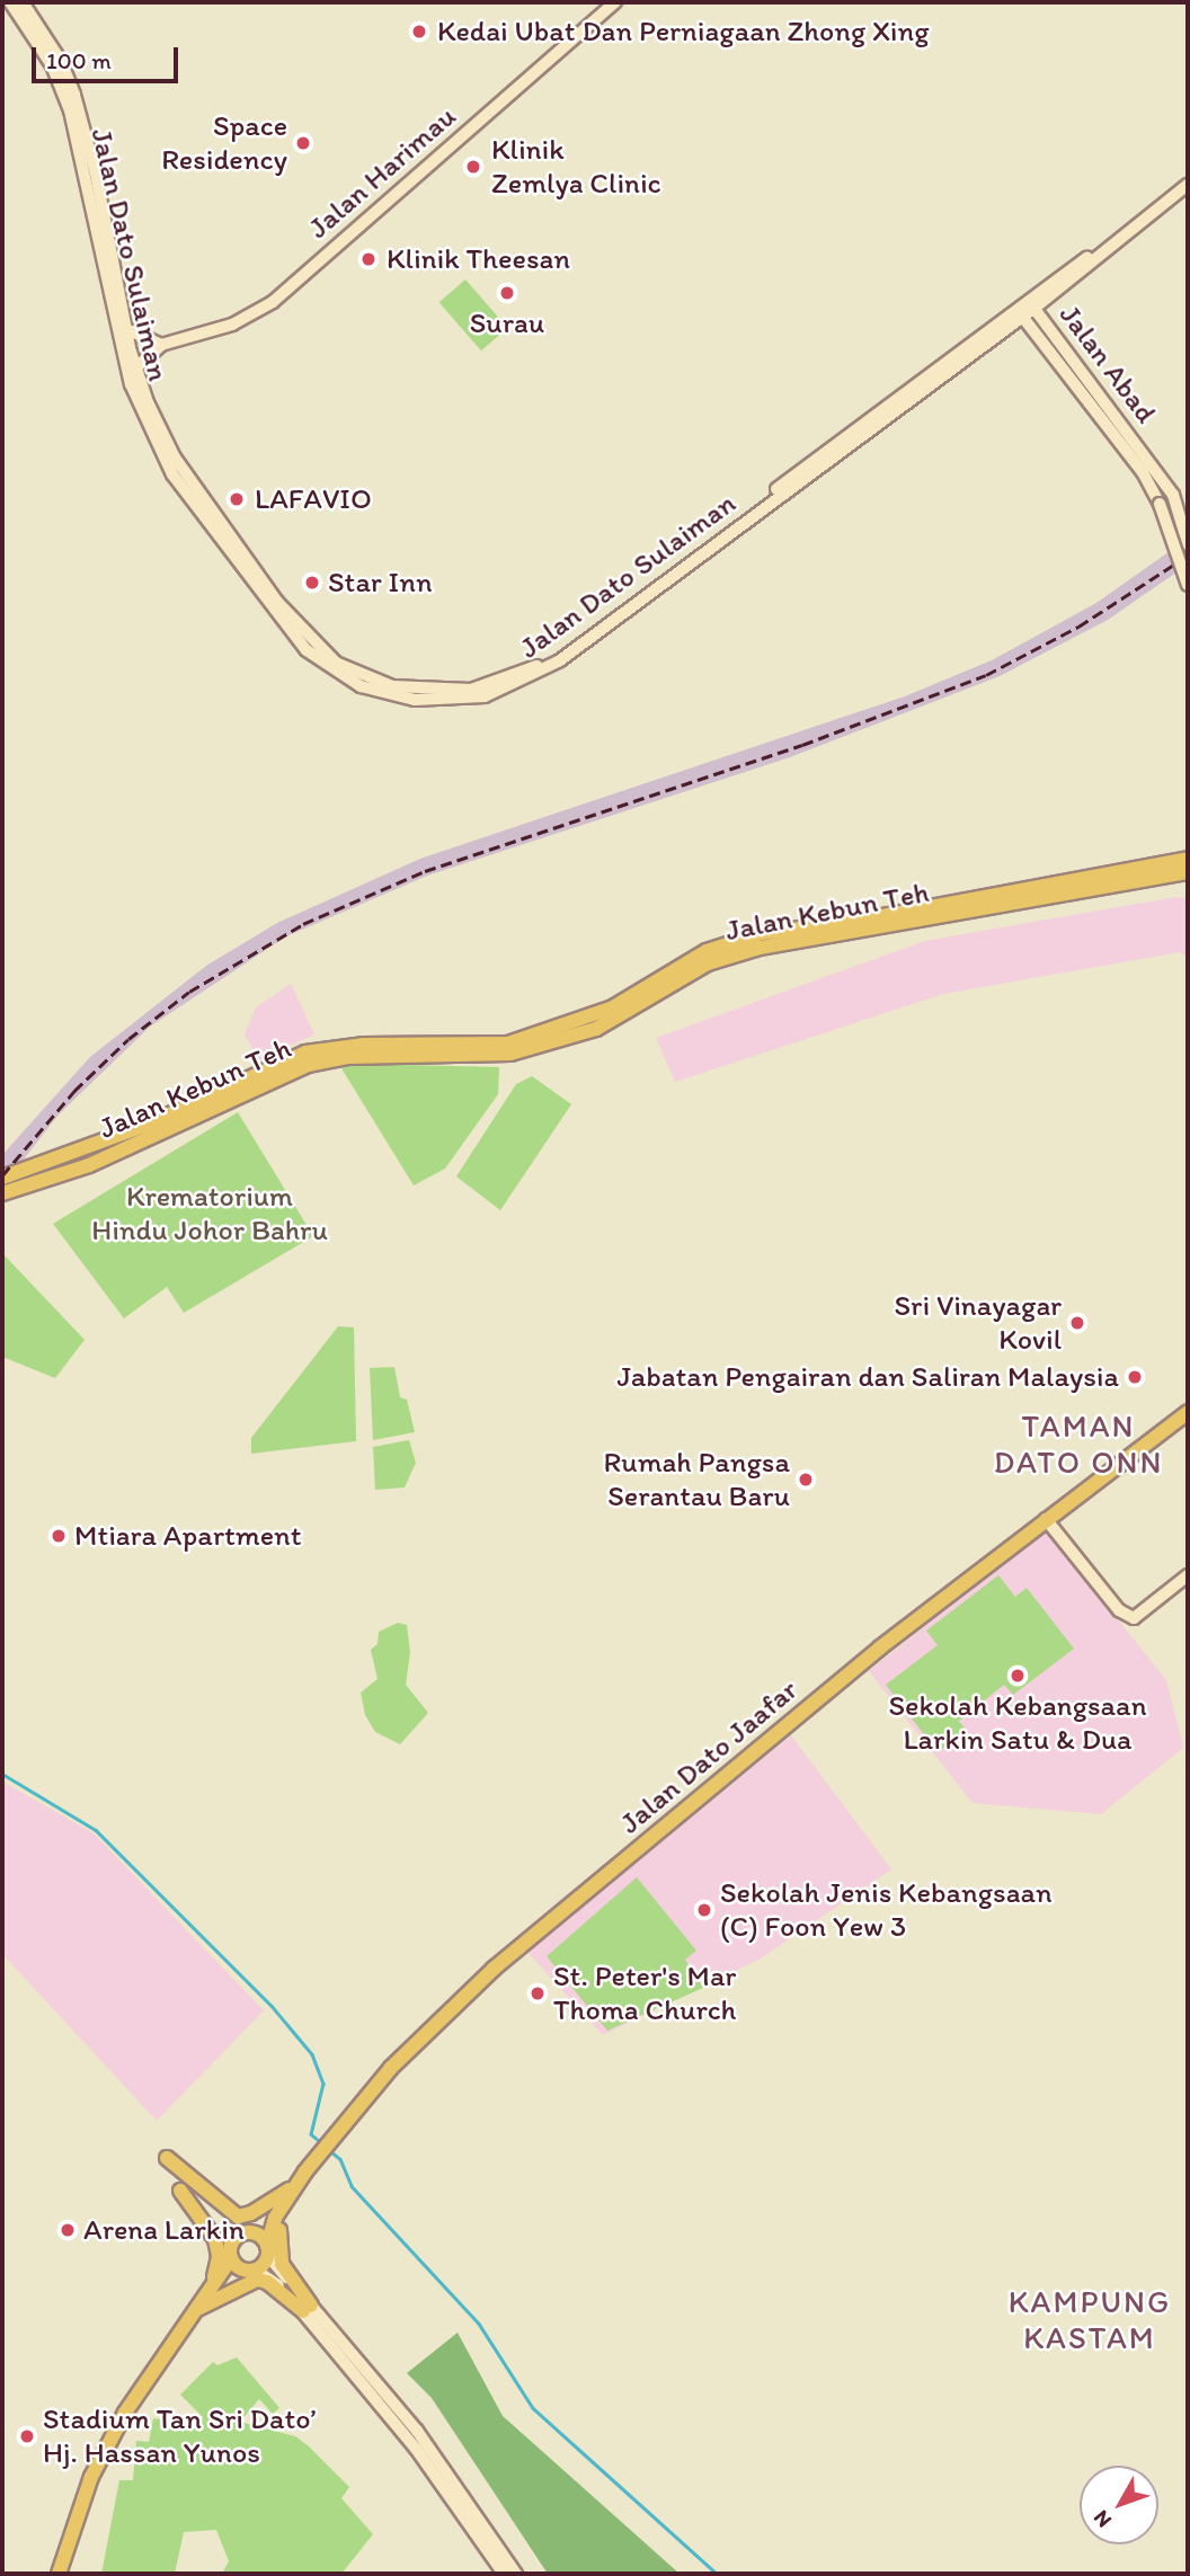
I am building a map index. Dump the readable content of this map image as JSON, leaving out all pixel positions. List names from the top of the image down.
{
  "streets": {
    "main road": ["Jalan Kebun Teh", "Jalan Dato Jaafar"],
    "street": ["Jalan Harimau", "Jalan Dato Sulaiman", "Jalan Abad"]
  },
  "crossings": [
    ["Jalan Harimau", "Jalan Dato Sulaiman"],
    ["Jalan Dato Sulaiman", "Jalan Abad"]
  ],
  "districts": ["TAMAN DATO ONN", "KAMPUNG KASTAM"],
  "parks": ["Krematorium Hindu Johor Bahru"],
  "places": [
    "Kedai Ubat Dan Perniagaan Zhong Xing",
    "Space Residency",
    "Klinik Zemlya Clinic",
    "Klinik Theesan",
    "Surau",
    "LAFAVIO",
    "Star Inn",
    "Sri Vinayagar Kovil",
    "Jabatan Pengairan dan Saliran Malaysia",
    "Rumah Pangsa Serantau Baru",
    "Mtiara Apartment",
    "Sekolah Kebangsaan Larkin Satu & Dua",
    "Sekolah Jenis Kebangsaan (C) Foon Yew 3",
    "St. Peter's Mar Thoma Church",
    "Arena Larkin",
    "Stadium Tan Sri Dato’ Hj. Hassan Yunos"
  ],
  "scale_bar": "100 m",
  "north": "bottom left"
}
